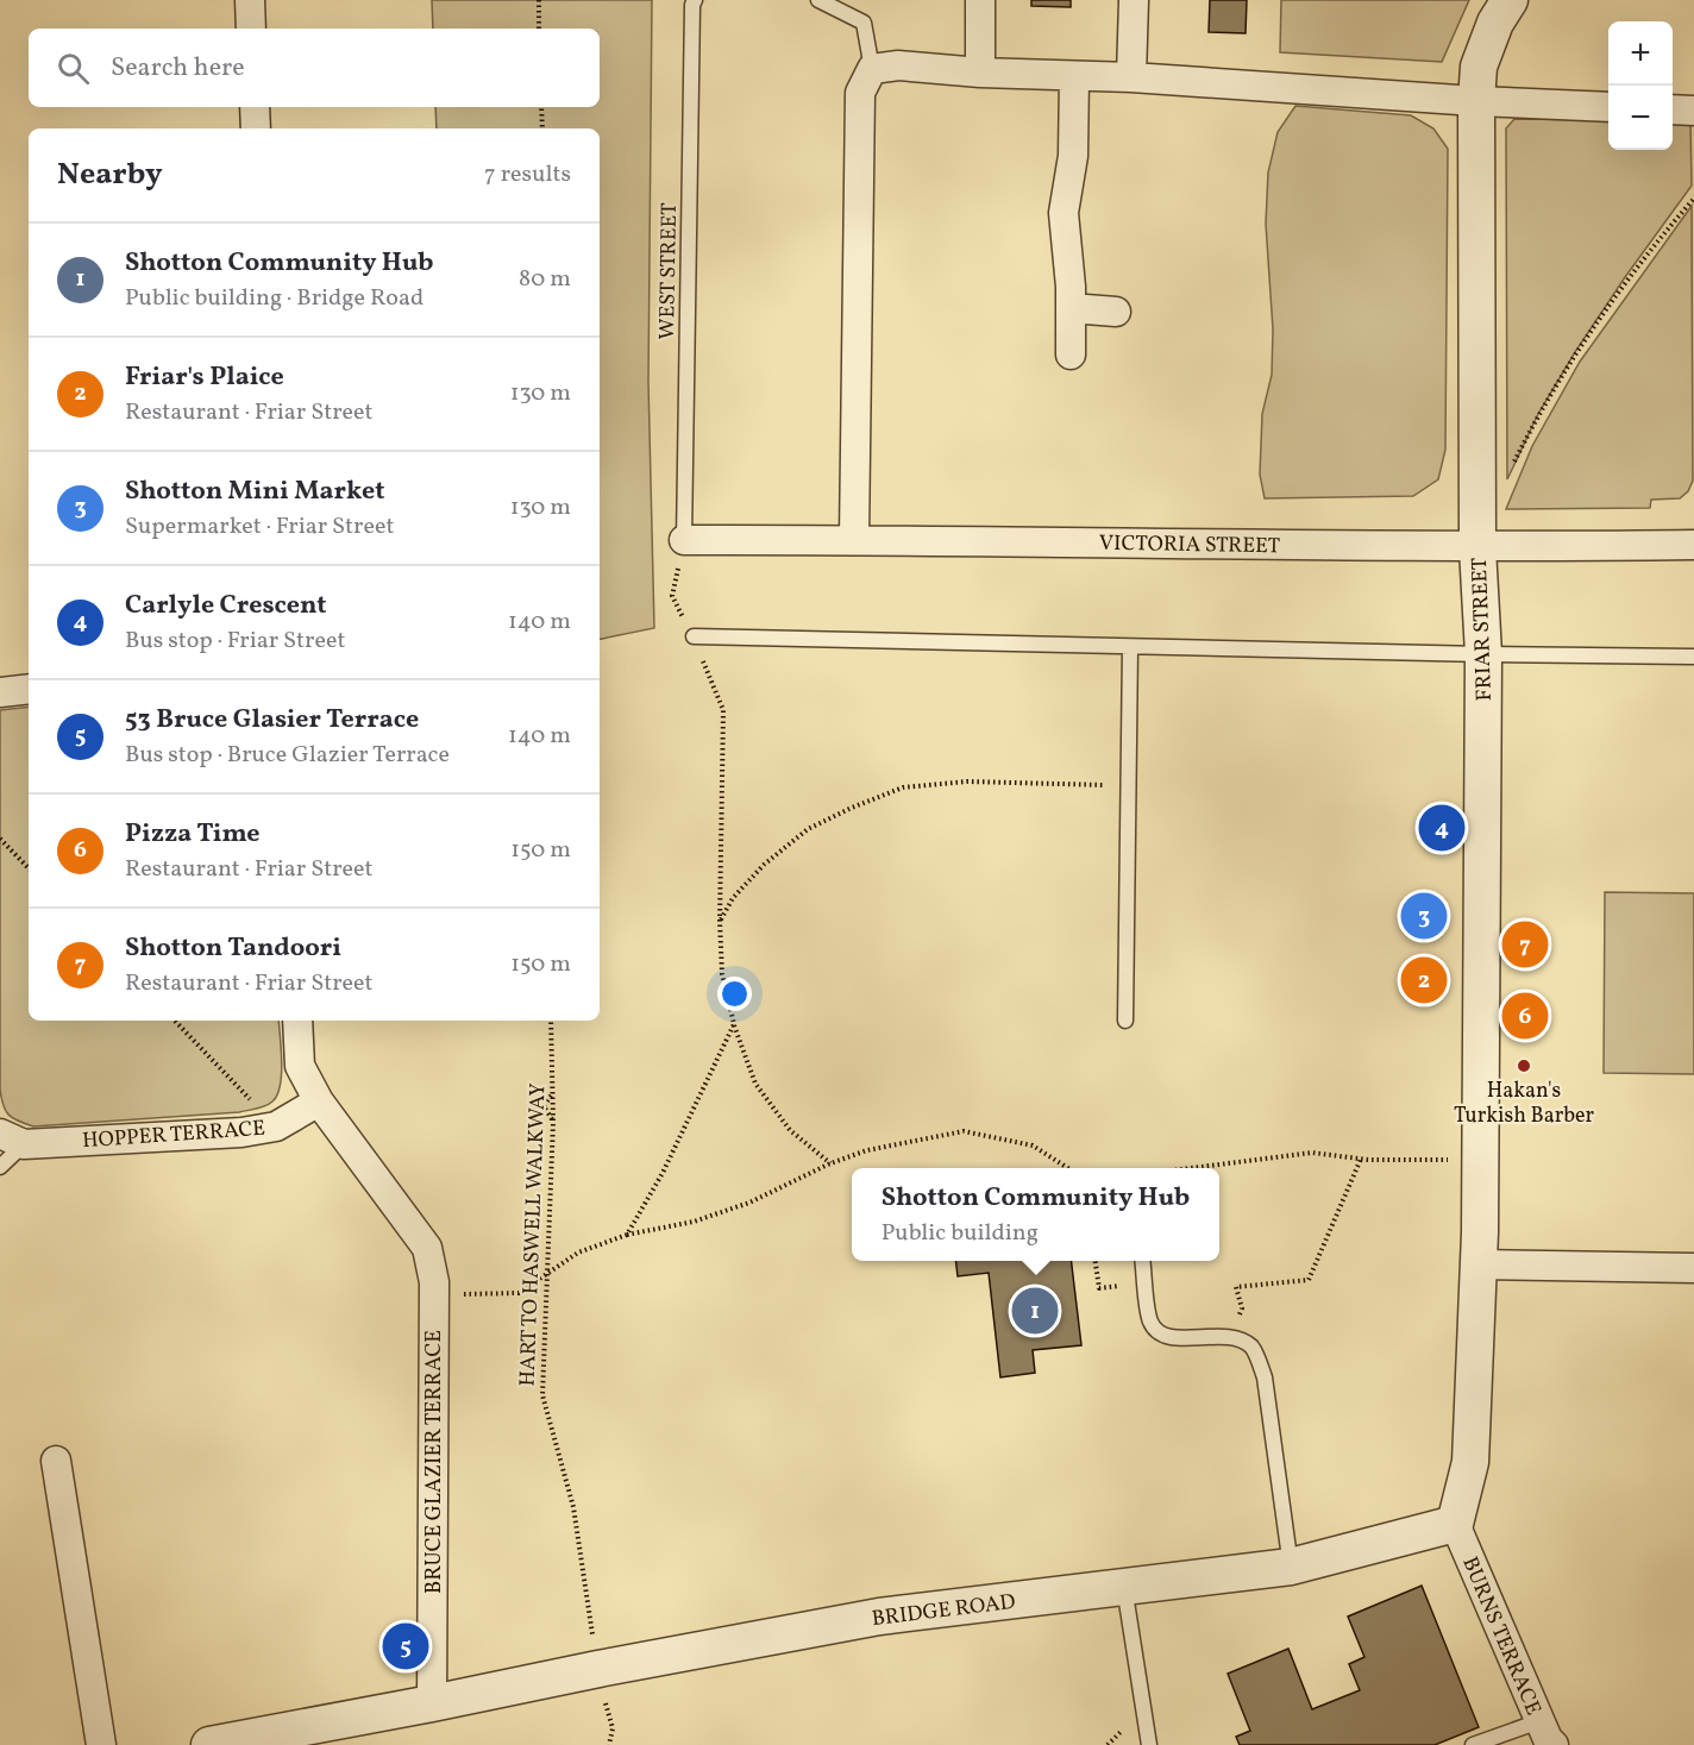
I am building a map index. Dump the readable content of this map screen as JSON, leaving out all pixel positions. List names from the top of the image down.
{
  "streets": {
    "street": [
      "VICTORIA STREET",
      "FRIAR STREET",
      "HOPPER TERRACE",
      "BRUCE GLAZIER TERRACE",
      "BRIDGE ROAD",
      "BURNS TERRACE"
    ],
    "lane": ["WEST STREET"],
    "path": ["HART TO HASWELL WALKWAY"]
  },
  "crossings": [
    ["WEST STREET", "VICTORIA STREET"],
    ["VICTORIA STREET", "FRIAR STREET"],
    ["FRIAR STREET", "BRIDGE ROAD"],
    ["FRIAR STREET", "BURNS TERRACE"],
    ["HOPPER TERRACE", "BRUCE GLAZIER TERRACE"],
    ["HART TO HASWELL WALKWAY", "BRIDGE ROAD"],
    ["BRUCE GLAZIER TERRACE", "BRIDGE ROAD"],
    ["BRIDGE ROAD", "BURNS TERRACE"]
  ],
  "places": ["Hakan's Turkish Barber"],
  "page": {
    "map_buttons": ["+", "−"],
    "search": "Search here",
    "heading": ["Nearby", "7 results"],
    "list": [
      {
        "mark": "1",
        "name": "Shotton Community Hub",
        "note": "Public building · Bridge Road",
        "value": "80 m"
      },
      {
        "mark": "2",
        "name": "Friar's Plaice",
        "note": "Restaurant · Friar Street",
        "value": "130 m"
      },
      {
        "mark": "3",
        "name": "Shotton Mini Market",
        "note": "Supermarket · Friar Street",
        "value": "130 m"
      },
      {
        "mark": "4",
        "name": "Carlyle Crescent",
        "note": "Bus stop · Friar Street",
        "value": "140 m"
      },
      {
        "mark": "5",
        "name": "53 Bruce Glasier Terrace",
        "note": "Bus stop · Bruce Glazier Terrace",
        "value": "140 m"
      },
      {
        "mark": "6",
        "name": "Pizza Time",
        "note": "Restaurant · Friar Street",
        "value": "150 m"
      },
      {
        "mark": "7",
        "name": "Shotton Tandoori",
        "note": "Restaurant · Friar Street",
        "value": "150 m"
      }
    ],
    "pins": [
      "4",
      "3",
      "7",
      "2",
      "6",
      "1",
      "5"
    ],
    "popup": ["Shotton Community Hub", "Public building"]
  }
}
